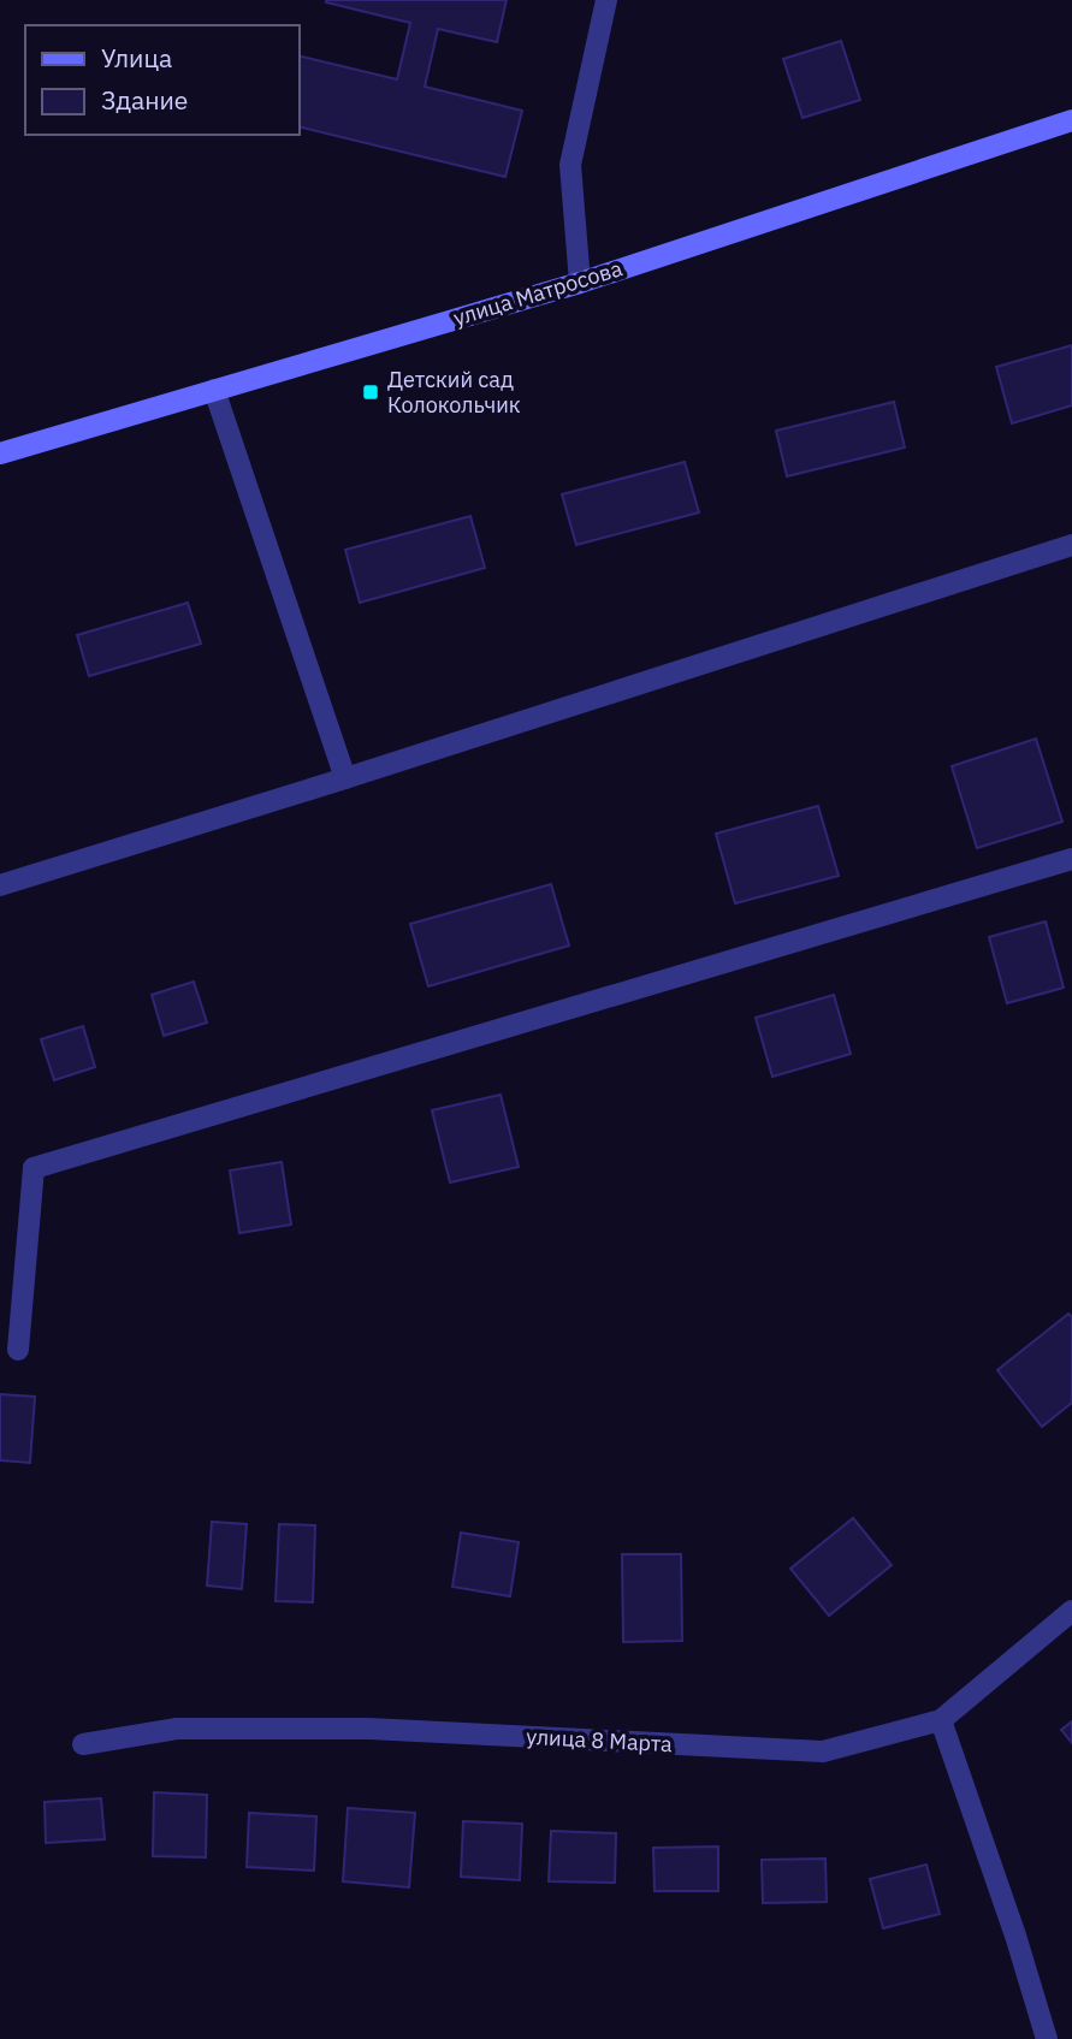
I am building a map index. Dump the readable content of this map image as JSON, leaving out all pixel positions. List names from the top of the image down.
{
  "streets": {
    "street": ["улица Матросова", "улица 8 Марта"]
  },
  "places": {
    "transit": ["Детский сад Колокольчик"]
  },
  "legend": ["Улица", "Здание"]
}
